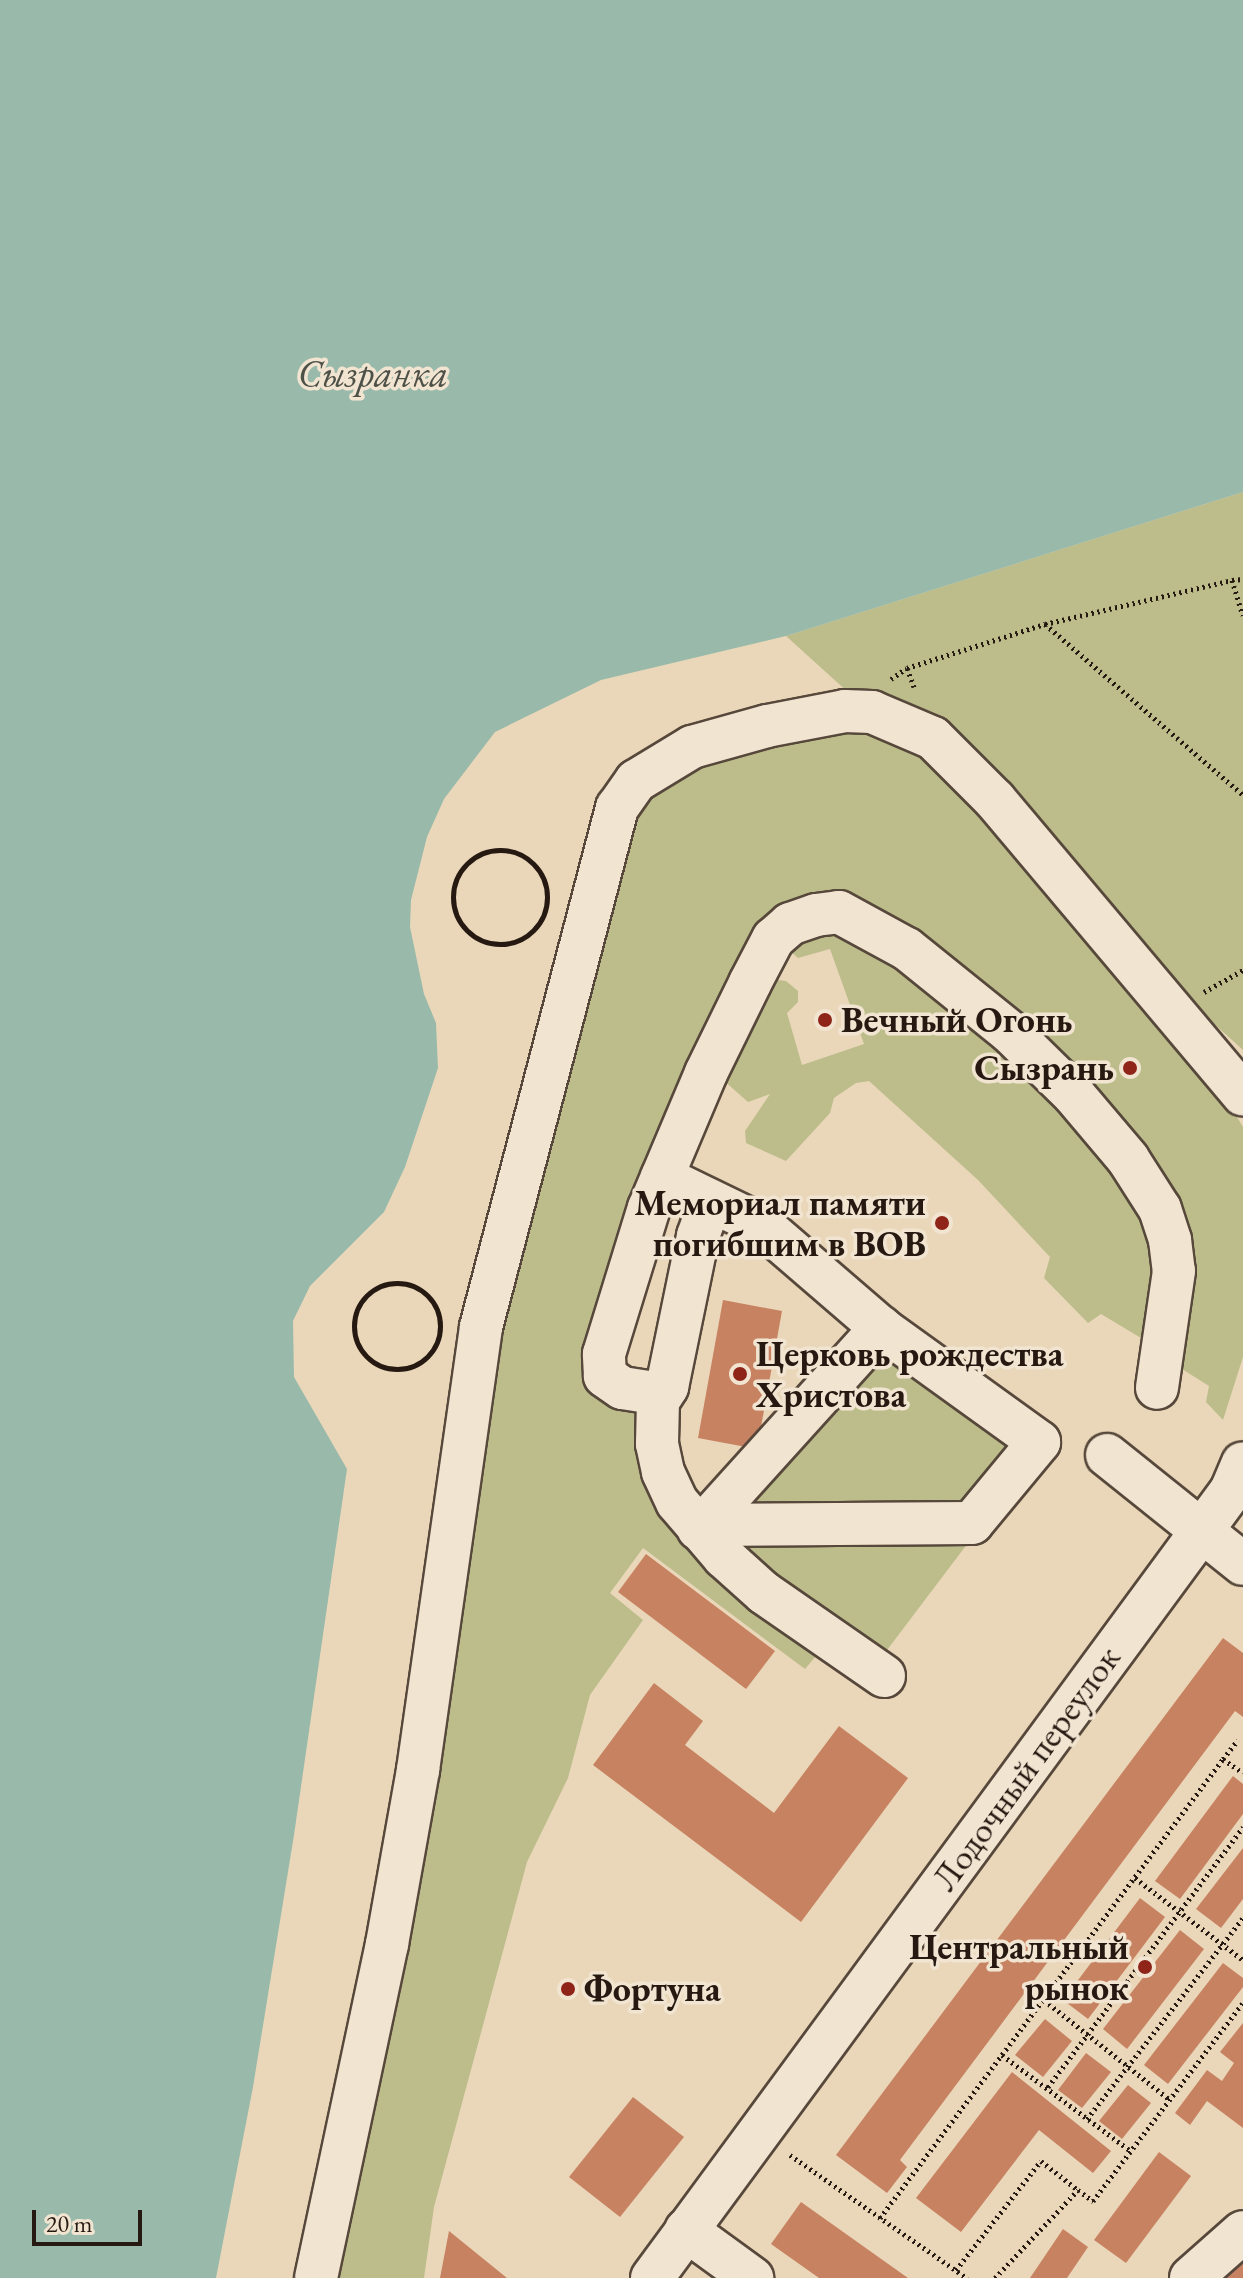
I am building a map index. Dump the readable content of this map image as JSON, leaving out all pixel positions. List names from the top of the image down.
{
  "streets": {
    "street": ["Лодочный переулок"]
  },
  "water": ["Сызранка"],
  "places": [
    "Вечный Огонь",
    "Сызрань",
    "Мемориал памяти погибшим в ВОВ",
    "Церковь рождества Христова",
    "Центральный рынок",
    "Фортуна"
  ],
  "scale_bar": "20 m"
}
